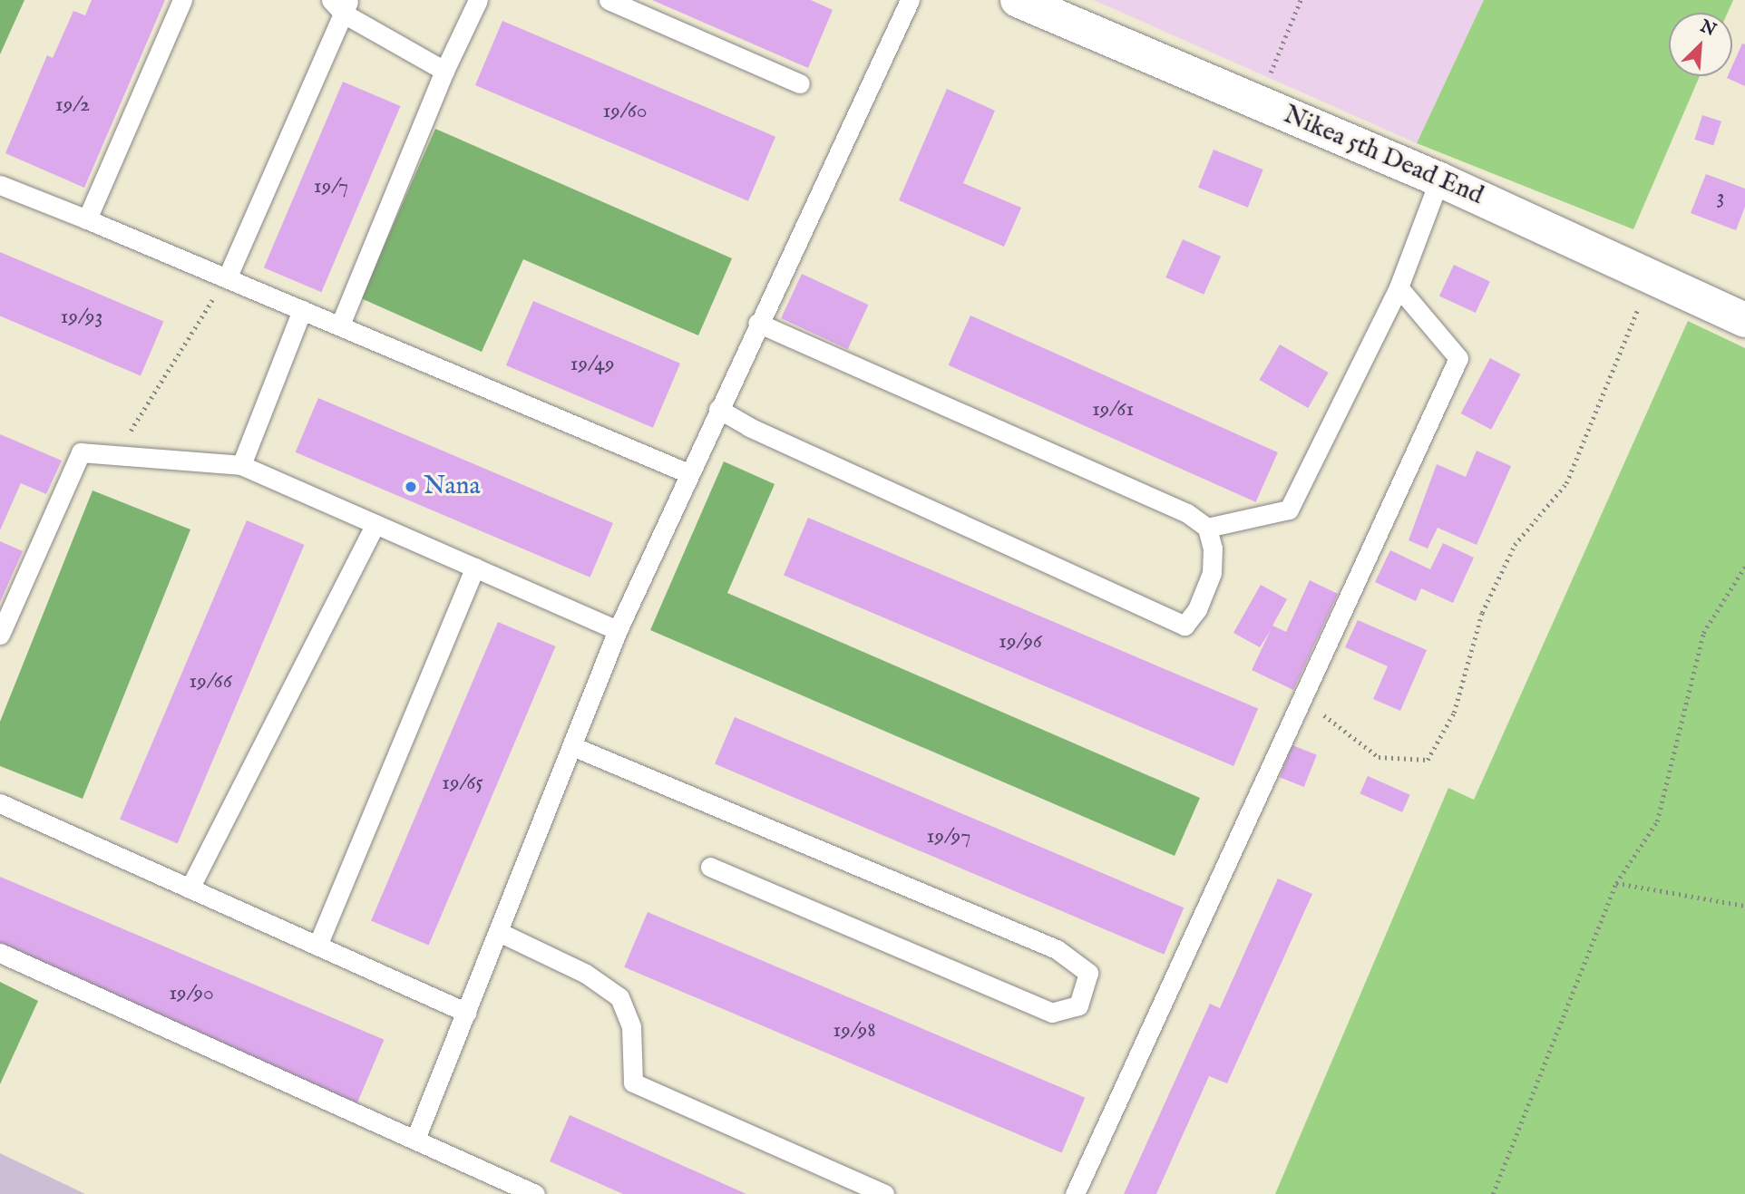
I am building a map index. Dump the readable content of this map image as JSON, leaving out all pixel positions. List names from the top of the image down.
{
  "streets": {
    "street": ["Nikea 5th Dead End"]
  },
  "places": ["Nana"],
  "house_numbers": [
    "19/2",
    "19/60",
    "19/7",
    "3",
    "19/93",
    "19/49",
    "19/61",
    "19/96",
    "19/66",
    "19/65",
    "19/97",
    "19/90",
    "19/98"
  ],
  "north": "top right"
}
